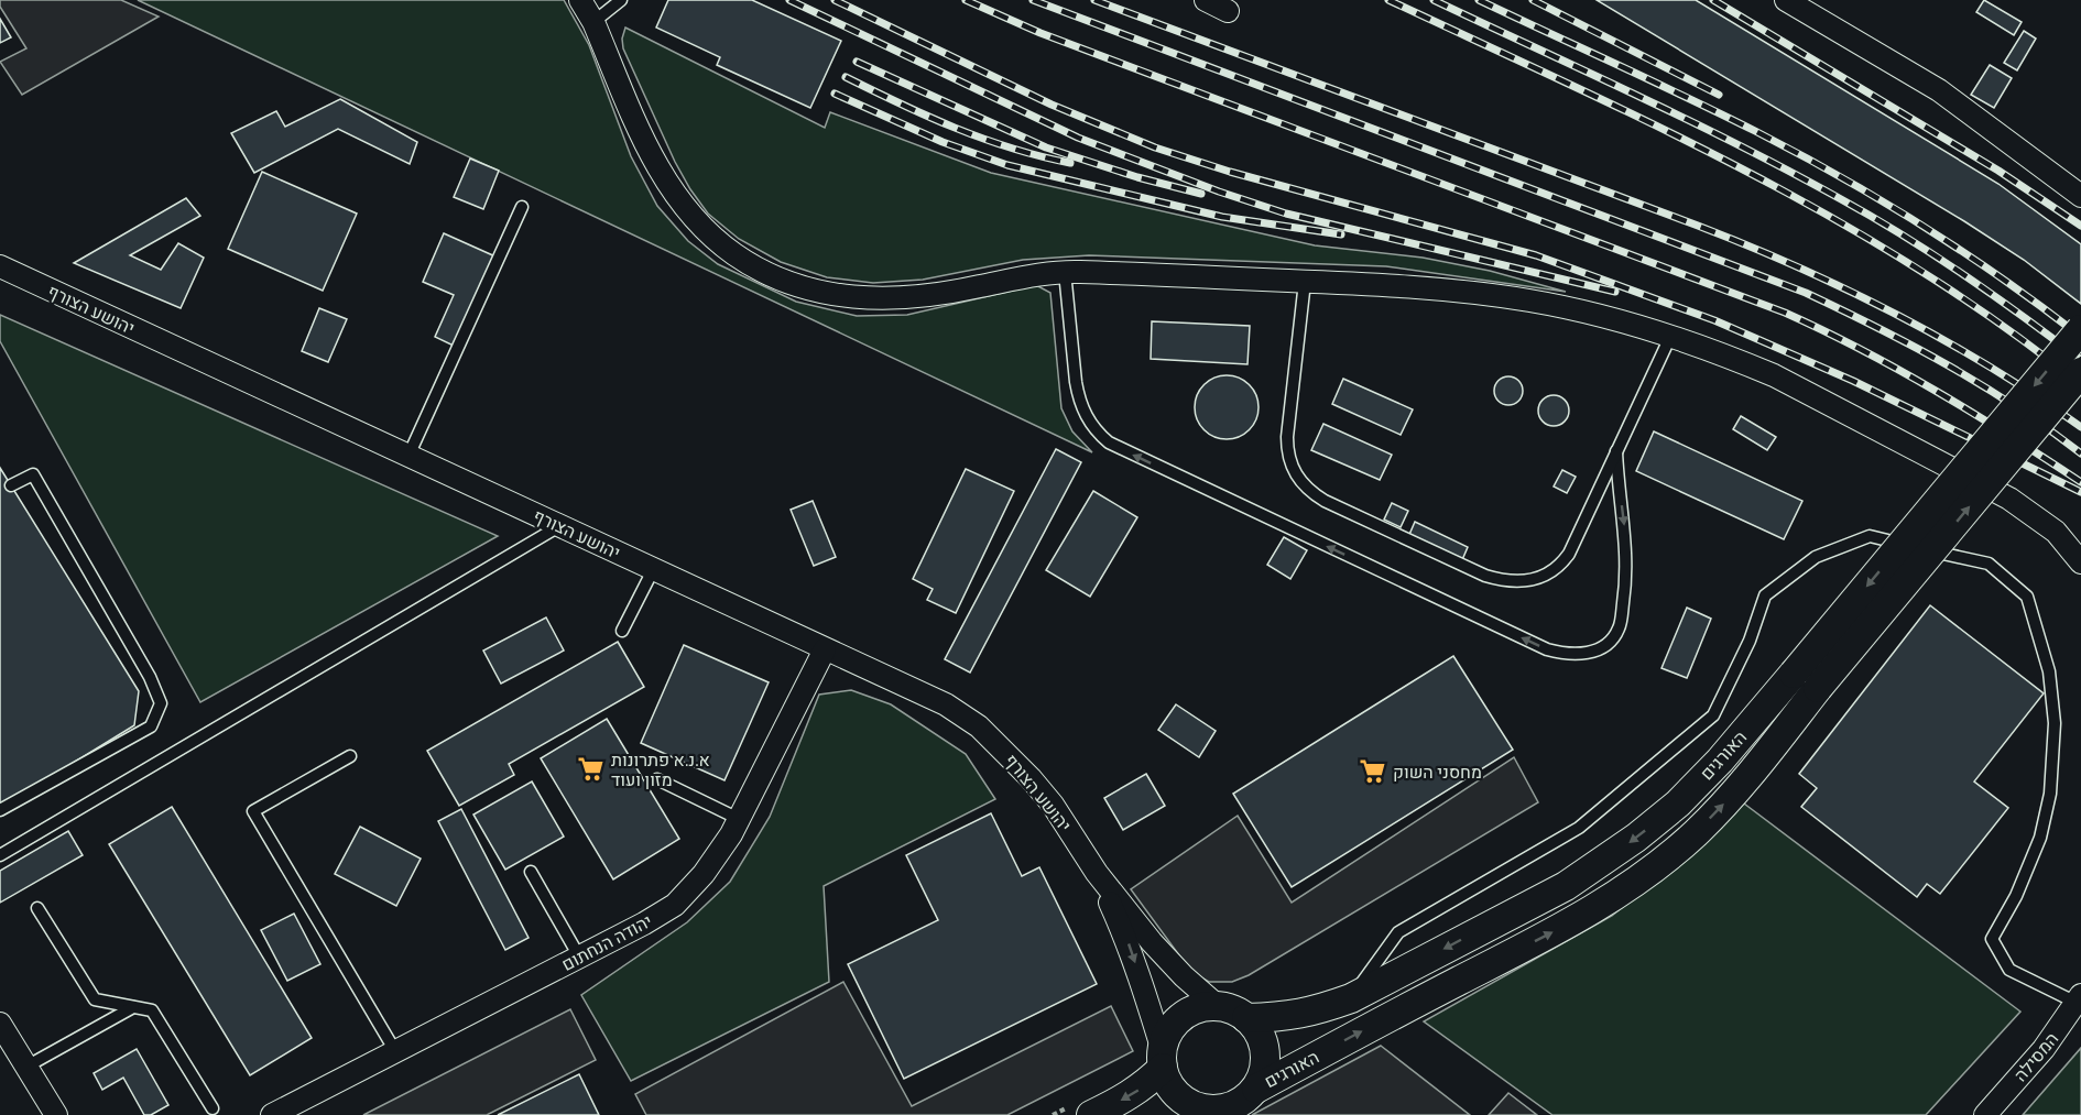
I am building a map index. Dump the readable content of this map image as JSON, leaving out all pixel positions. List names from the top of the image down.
{
  "streets": {
    "street": [
      "יהושע הצורף",
      "האורגים",
      "יהודה הנחתום",
      "המסילה"
    ]
  },
  "crossings": [
    ["יהושע הצורף", "האורגים"],
    ["יהושע הצורף", "יהודה הנחתום"]
  ],
  "places": {
    "supermarket": ["א.נ.א פתרונות מזון ועוד", "מחסני השוק"]
  }
}
